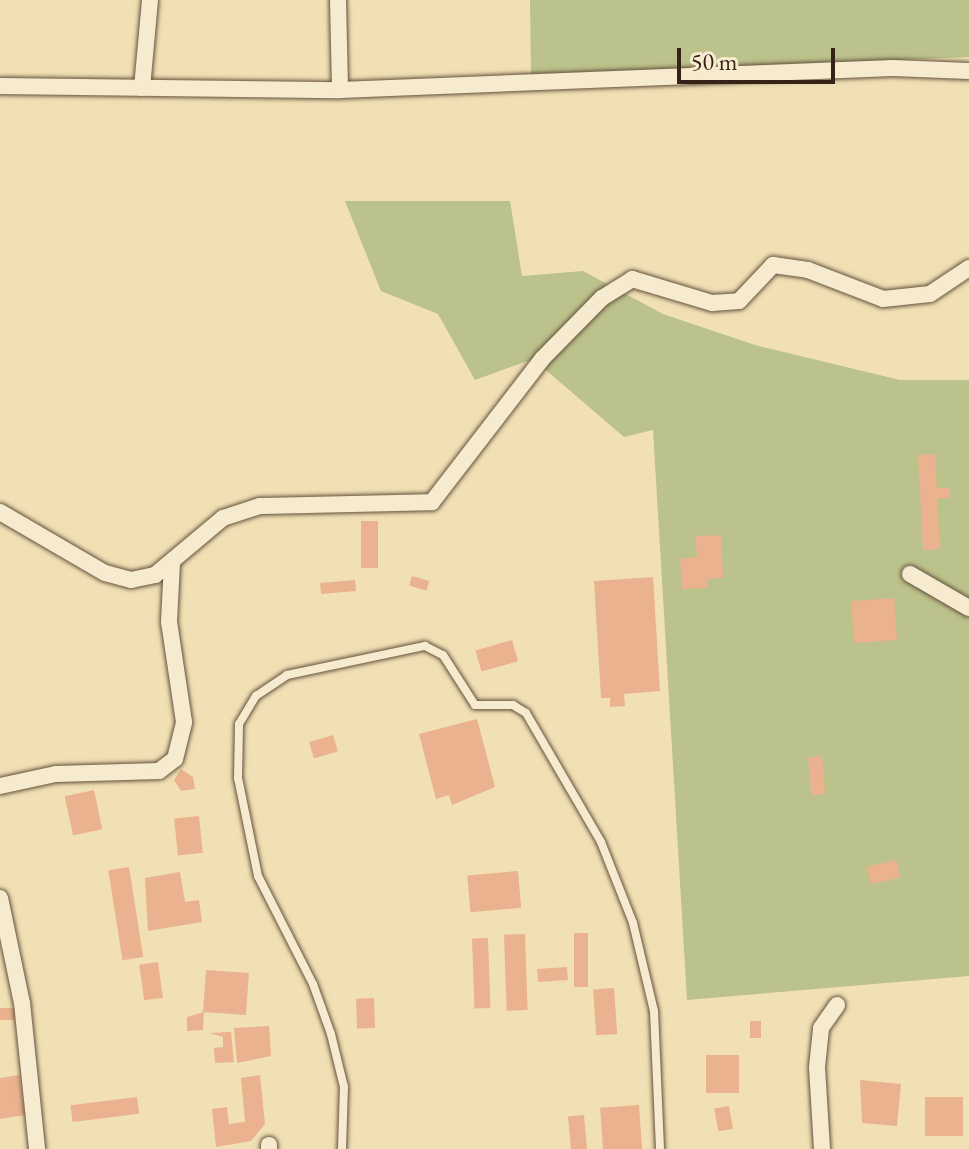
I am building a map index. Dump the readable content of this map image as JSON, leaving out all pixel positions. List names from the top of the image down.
{
  "scale_bar": "50 m"
}
